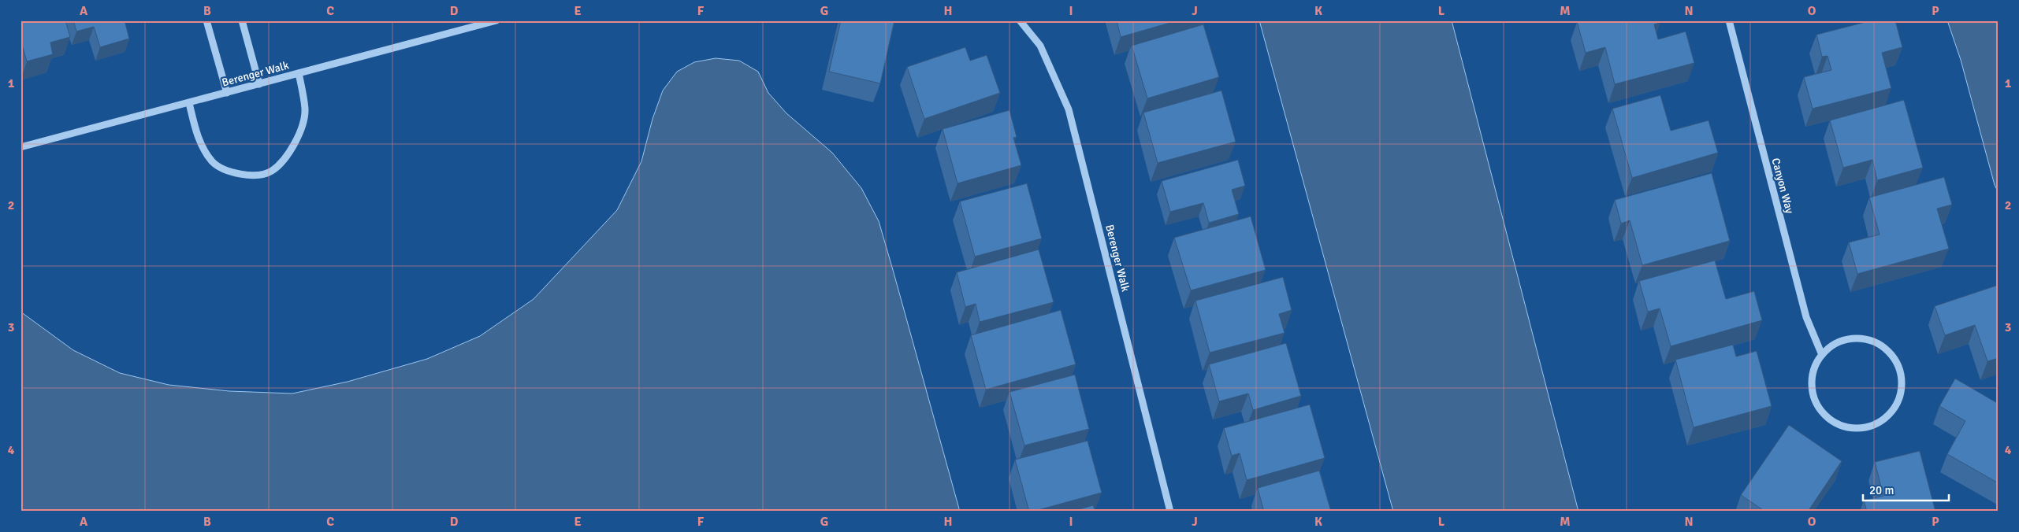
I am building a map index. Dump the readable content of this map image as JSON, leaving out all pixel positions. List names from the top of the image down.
{
  "streets": {
    "street": ["Berenger Walk", "Canyon Way"]
  },
  "scale_bar": "20 m",
  "grid": {
    "columns": [
      "A",
      "B",
      "C",
      "D",
      "E",
      "F",
      "G",
      "H",
      "I",
      "J",
      "K",
      "L",
      "M",
      "N",
      "O",
      "P"
    ],
    "rows": [
      "1",
      "2",
      "3",
      "4"
    ]
  }
}
